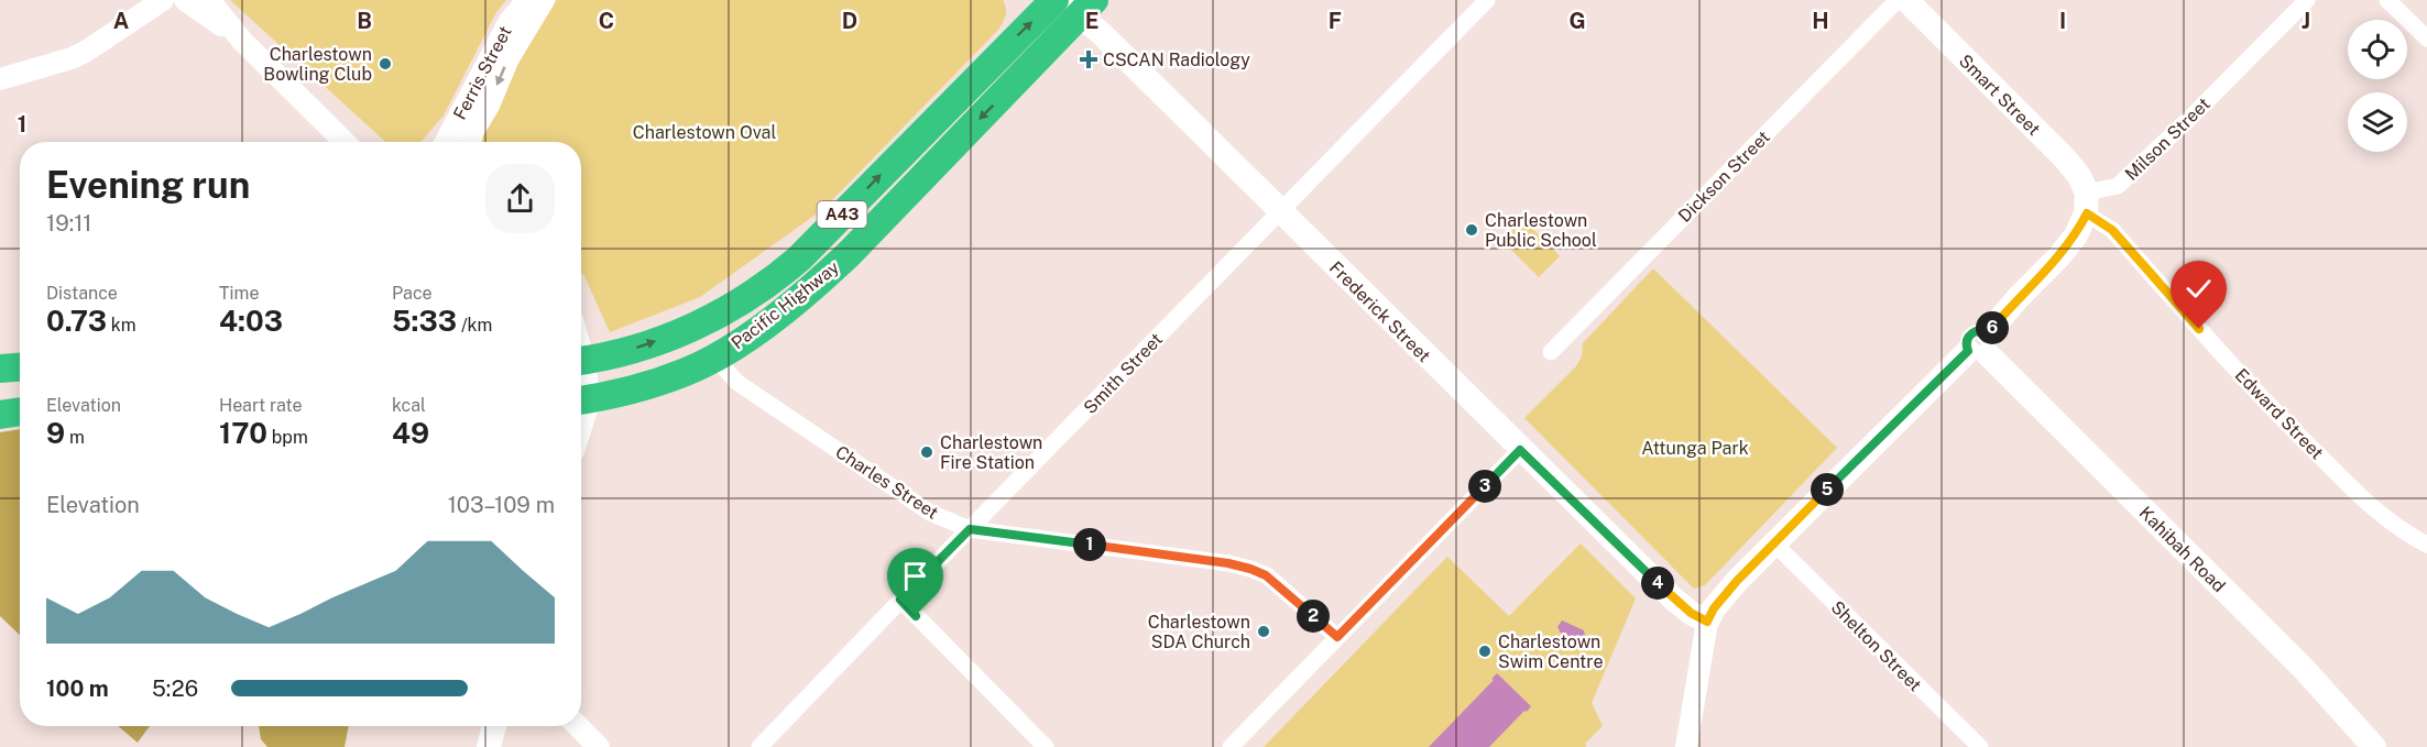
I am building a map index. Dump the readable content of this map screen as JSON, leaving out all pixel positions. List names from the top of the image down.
{
  "streets": {
    "highway": ["A43", "Pacific Highway"],
    "main road": ["Smart Street", "Frederick Street", "Kahibah Road"],
    "street": [
      "Ferris Street",
      "Milson Street",
      "Dickson Street",
      "Smith Street",
      "Edward Street",
      "Charles Street",
      "Shelton Street"
    ]
  },
  "crossings": [
    ["Smart Street", "Milson Street"],
    ["Smart Street", "Edward Street"],
    ["Milson Street", "Edward Street"],
    ["Pacific Highway", "Frederick Street"],
    ["Pacific Highway", "Charles Street"],
    ["Frederick Street", "Smith Street"],
    ["Smith Street", "Charles Street"]
  ],
  "parks": ["Charlestown Oval", "Attunga Park"],
  "places": {
    "health": ["CSCAN Radiology"],
    "other": [
      "Charlestown Bowling Club",
      "Charlestown Public School",
      "Charlestown Fire Station",
      "Charlestown SDA Church",
      "Charlestown Swim Centre"
    ]
  },
  "page": {
    "heading": ["Evening run", "19:11"],
    "stats": [
      ["Distance", "0.73 km"],
      ["Time", "4:03"],
      ["Pace", "5:33 /km"],
      ["Elevation", "9 m"],
      ["Heart rate", "170 bpm"],
      ["kcal", "49"]
    ],
    "pins": [
      "6",
      "3",
      "5",
      "1",
      "4",
      "2"
    ],
    "chart": ["Elevation", "103–109 m"],
    "list": [
      {
        "name": "100 m",
        "note": "5:26"
      }
    ]
  },
  "grid": {
    "columns": [
      "A",
      "B",
      "C",
      "D",
      "E",
      "F",
      "G",
      "H",
      "I",
      "J"
    ],
    "rows": ["1"]
  }
}
